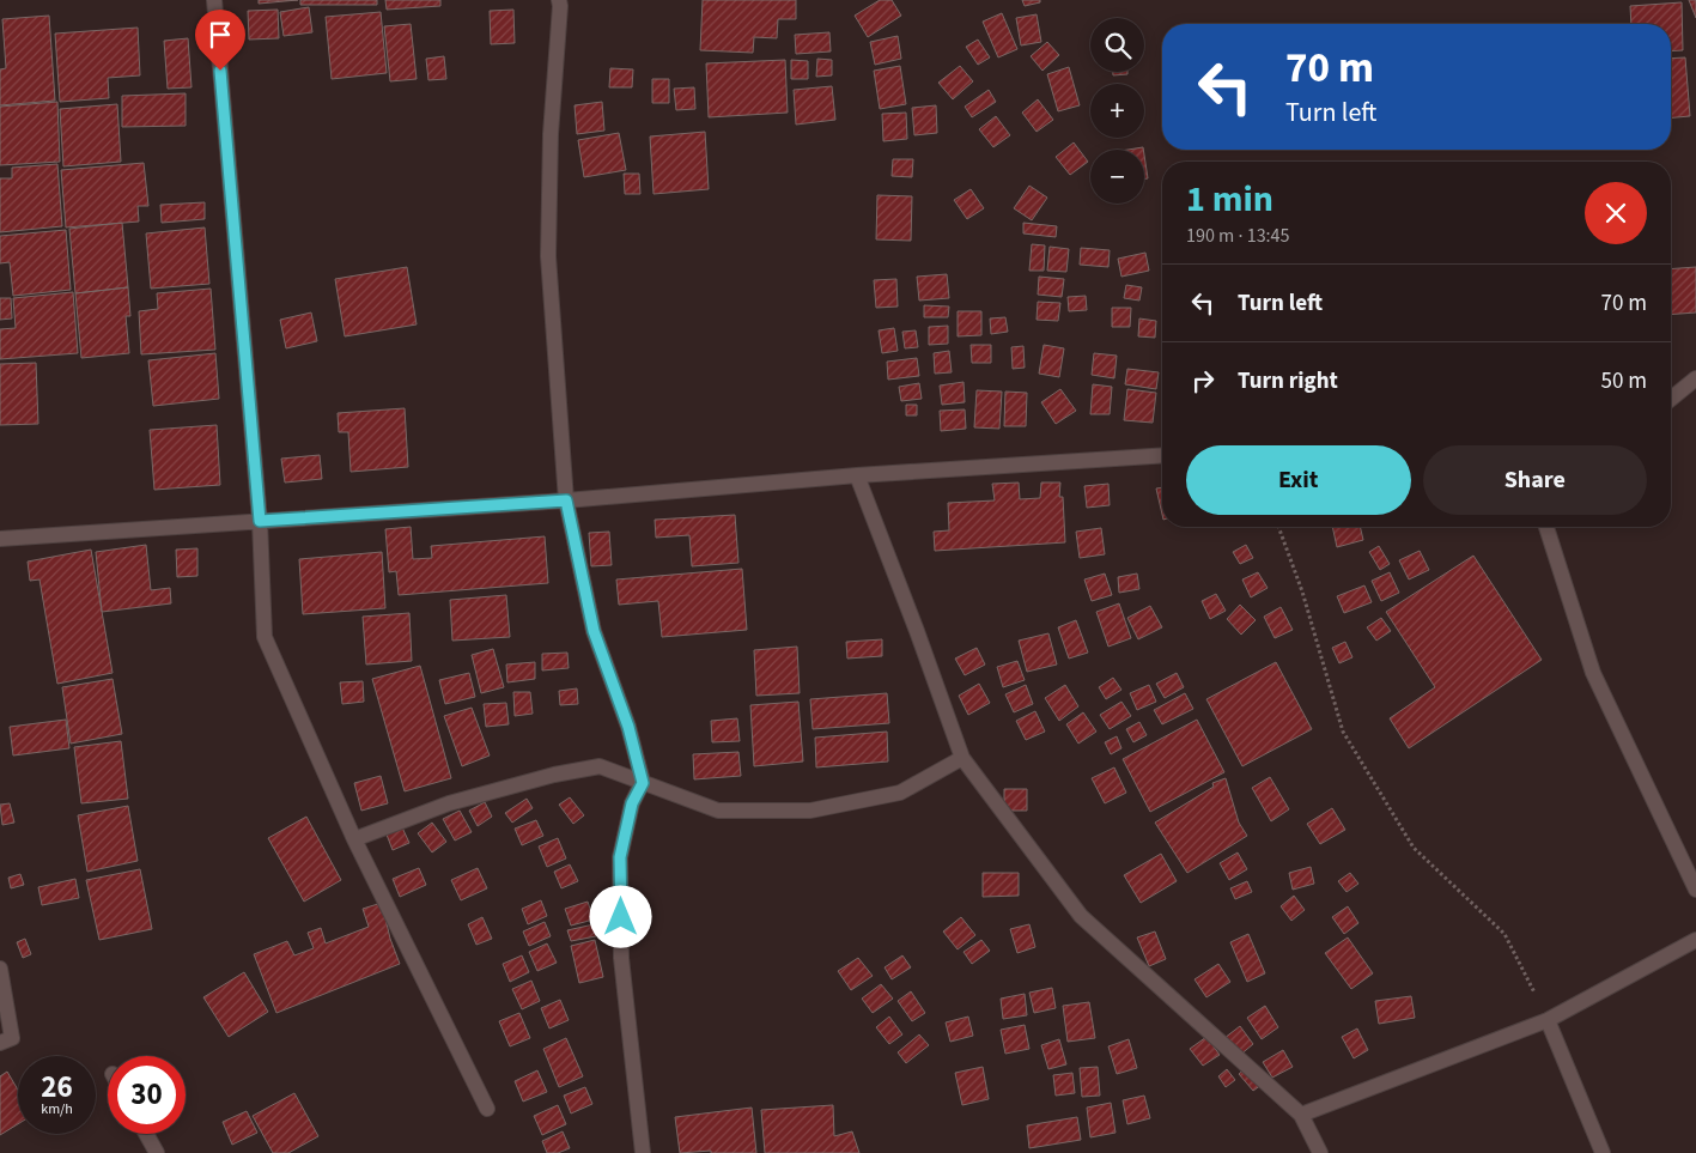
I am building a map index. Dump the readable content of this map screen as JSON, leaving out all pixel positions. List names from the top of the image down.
{
  "page": {
    "map_buttons": ["+", "−"],
    "turn": ["70 m", "Turn left"],
    "heading": ["1 min", "190 m · 13:45"],
    "list": [
      {
        "name": "Turn left",
        "value": "70 m"
      },
      {
        "name": "Turn right",
        "value": "50 m"
      }
    ],
    "buttons": ["Exit", "Share"],
    "speed": "26 km/h",
    "limit": "30"
  }
}
